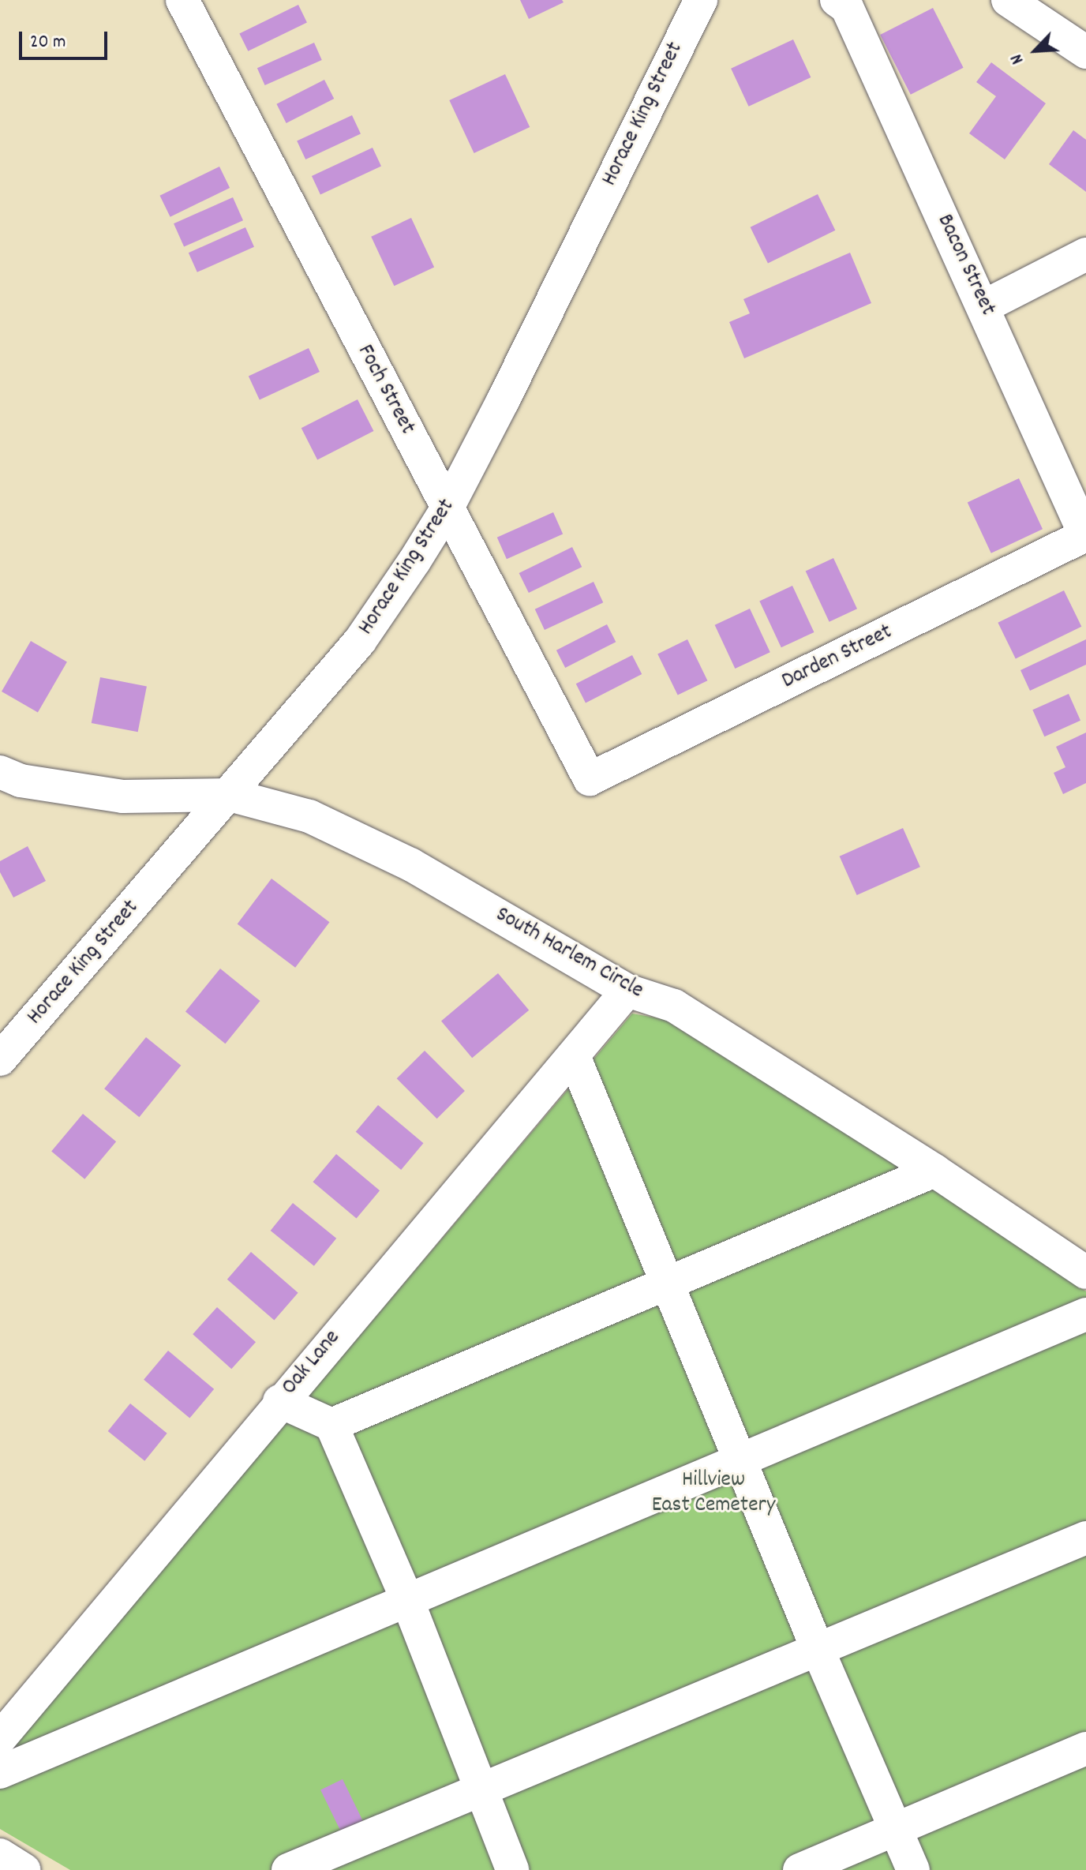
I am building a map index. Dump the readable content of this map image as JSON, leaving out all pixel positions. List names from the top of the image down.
{
  "streets": {
    "street": [
      "Horace King Street",
      "Bacon Street",
      "Foch Street",
      "Darden Street",
      "South Harlem Circle",
      "Oak Lane"
    ]
  },
  "crossings": [
    ["Horace King Street", "Foch Street"],
    ["Horace King Street", "South Harlem Circle"],
    ["Bacon Street", "Darden Street"],
    ["Foch Street", "Darden Street"],
    ["South Harlem Circle", "Oak Lane"]
  ],
  "parks": ["Hillview East Cemetery"],
  "scale_bar": "20 m",
  "north": "bottom left"
}
